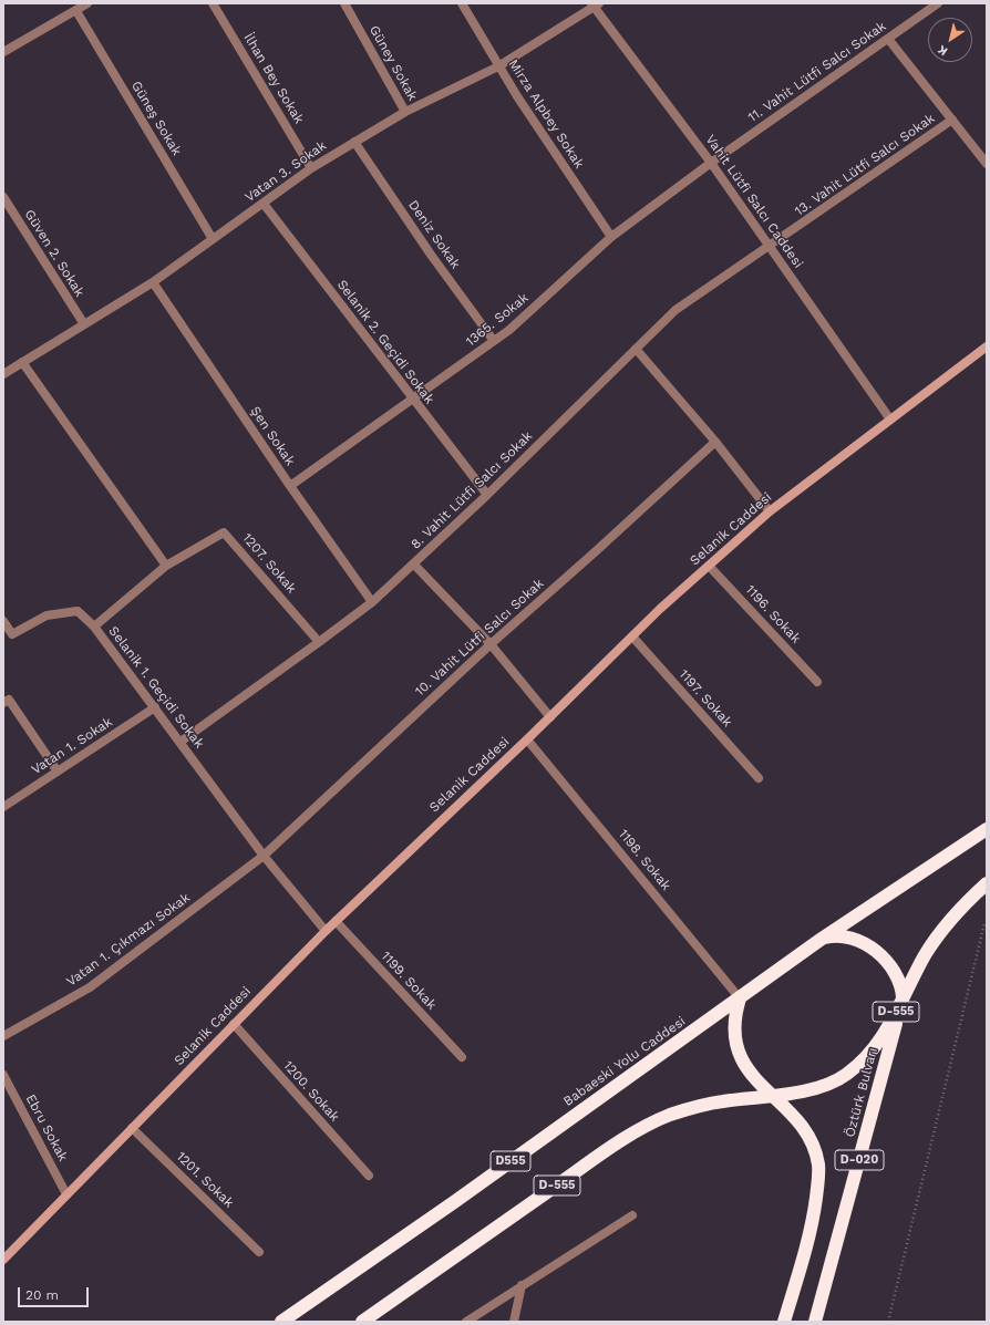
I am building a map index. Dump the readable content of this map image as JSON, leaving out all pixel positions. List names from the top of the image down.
{
  "streets": {
    "highway": [
      "D-555",
      "Babaeski Yolu Caddesi",
      "Öztürk Bulvarı",
      "D-020",
      "D555"
    ],
    "street": [
      "Güney Sokak",
      "11. Vahit Lütfi Salcı Sokak",
      "İlhan Bey Sokak",
      "Mirza Alpbey Sokak",
      "Güneş Sokak",
      "13. Vahit Lütfi Salcı Sokak",
      "Vatan 3. Sokak",
      "Vahit Lütfi Salcı Caddesi",
      "Deniz Sokak",
      "Güven 2. Sokak",
      "1365. Sokak",
      "Selanik 2. Geçidi Sokak",
      "Şen Sokak",
      "8. Vahit Lütfi Salcı Sokak",
      "Selanik Caddesi",
      "1207. Sokak",
      "1196. Sokak",
      "10. Vahit Lütfi Salcı Sokak",
      "Selanik 1. Geçidi Sokak",
      "1197. Sokak",
      "Vatan 1. Sokak",
      "1198. Sokak",
      "Vatan 1. Çıkmazı Sokak",
      "1199. Sokak",
      "1200. Sokak",
      "Ebru Sokak",
      "1201. Sokak"
    ]
  },
  "crossings": [
    ["Güney Sokak", "Vatan 3. Sokak"],
    ["11. Vahit Lütfi Salcı Sokak", "Vahit Lütfi Salcı Caddesi"],
    ["11. Vahit Lütfi Salcı Sokak", "1365. Sokak"],
    ["İlhan Bey Sokak", "Vatan 3. Sokak"],
    ["Mirza Alpbey Sokak", "Vatan 3. Sokak"],
    ["Mirza Alpbey Sokak", "1365. Sokak"],
    ["Güneş Sokak", "Vatan 3. Sokak"],
    ["13. Vahit Lütfi Salcı Sokak", "Vahit Lütfi Salcı Caddesi"],
    ["13. Vahit Lütfi Salcı Sokak", "8. Vahit Lütfi Salcı Sokak"],
    ["Vatan 3. Sokak", "Vahit Lütfi Salcı Caddesi"],
    ["Vatan 3. Sokak", "Deniz Sokak"],
    ["Vatan 3. Sokak", "Güven 2. Sokak"],
    ["Vatan 3. Sokak", "Selanik 2. Geçidi Sokak"],
    ["Vatan 3. Sokak", "Şen Sokak"],
    ["Vahit Lütfi Salcı Caddesi", "1365. Sokak"],
    ["Vahit Lütfi Salcı Caddesi", "8. Vahit Lütfi Salcı Sokak"],
    ["Vahit Lütfi Salcı Caddesi", "Selanik Caddesi"],
    ["Deniz Sokak", "1365. Sokak"],
    ["1365. Sokak", "Selanik 2. Geçidi Sokak"],
    ["1365. Sokak", "Şen Sokak"],
    ["Selanik 2. Geçidi Sokak", "8. Vahit Lütfi Salcı Sokak"],
    ["Şen Sokak", "8. Vahit Lütfi Salcı Sokak"],
    ["8. Vahit Lütfi Salcı Sokak", "1207. Sokak"],
    ["8. Vahit Lütfi Salcı Sokak", "Selanik 1. Geçidi Sokak"],
    ["Selanik Caddesi", "1196. Sokak"],
    ["Selanik Caddesi", "Selanik 1. Geçidi Sokak"],
    ["Selanik Caddesi", "1197. Sokak"],
    ["Selanik Caddesi", "1198. Sokak"],
    ["Selanik Caddesi", "1199. Sokak"],
    ["Selanik Caddesi", "1200. Sokak"],
    ["Selanik Caddesi", "Ebru Sokak"],
    ["Selanik Caddesi", "1201. Sokak"],
    ["1207. Sokak", "Selanik 1. Geçidi Sokak"],
    ["10. Vahit Lütfi Salcı Sokak", "Selanik 1. Geçidi Sokak"],
    ["10. Vahit Lütfi Salcı Sokak", "Vatan 1. Çıkmazı Sokak"],
    ["Selanik 1. Geçidi Sokak", "Vatan 1. Sokak"],
    ["Selanik 1. Geçidi Sokak", "Vatan 1. Çıkmazı Sokak"],
    ["1198. Sokak", "Babaeski Yolu Caddesi"],
    ["D-555", "Öztürk Bulvarı"],
    ["D-555", "D-020"],
    ["Babaeski Yolu Caddesi", "D-020"],
    ["Öztürk Bulvarı", "D-020"]
  ],
  "scale_bar": "20 m",
  "north": "bottom left"
}
